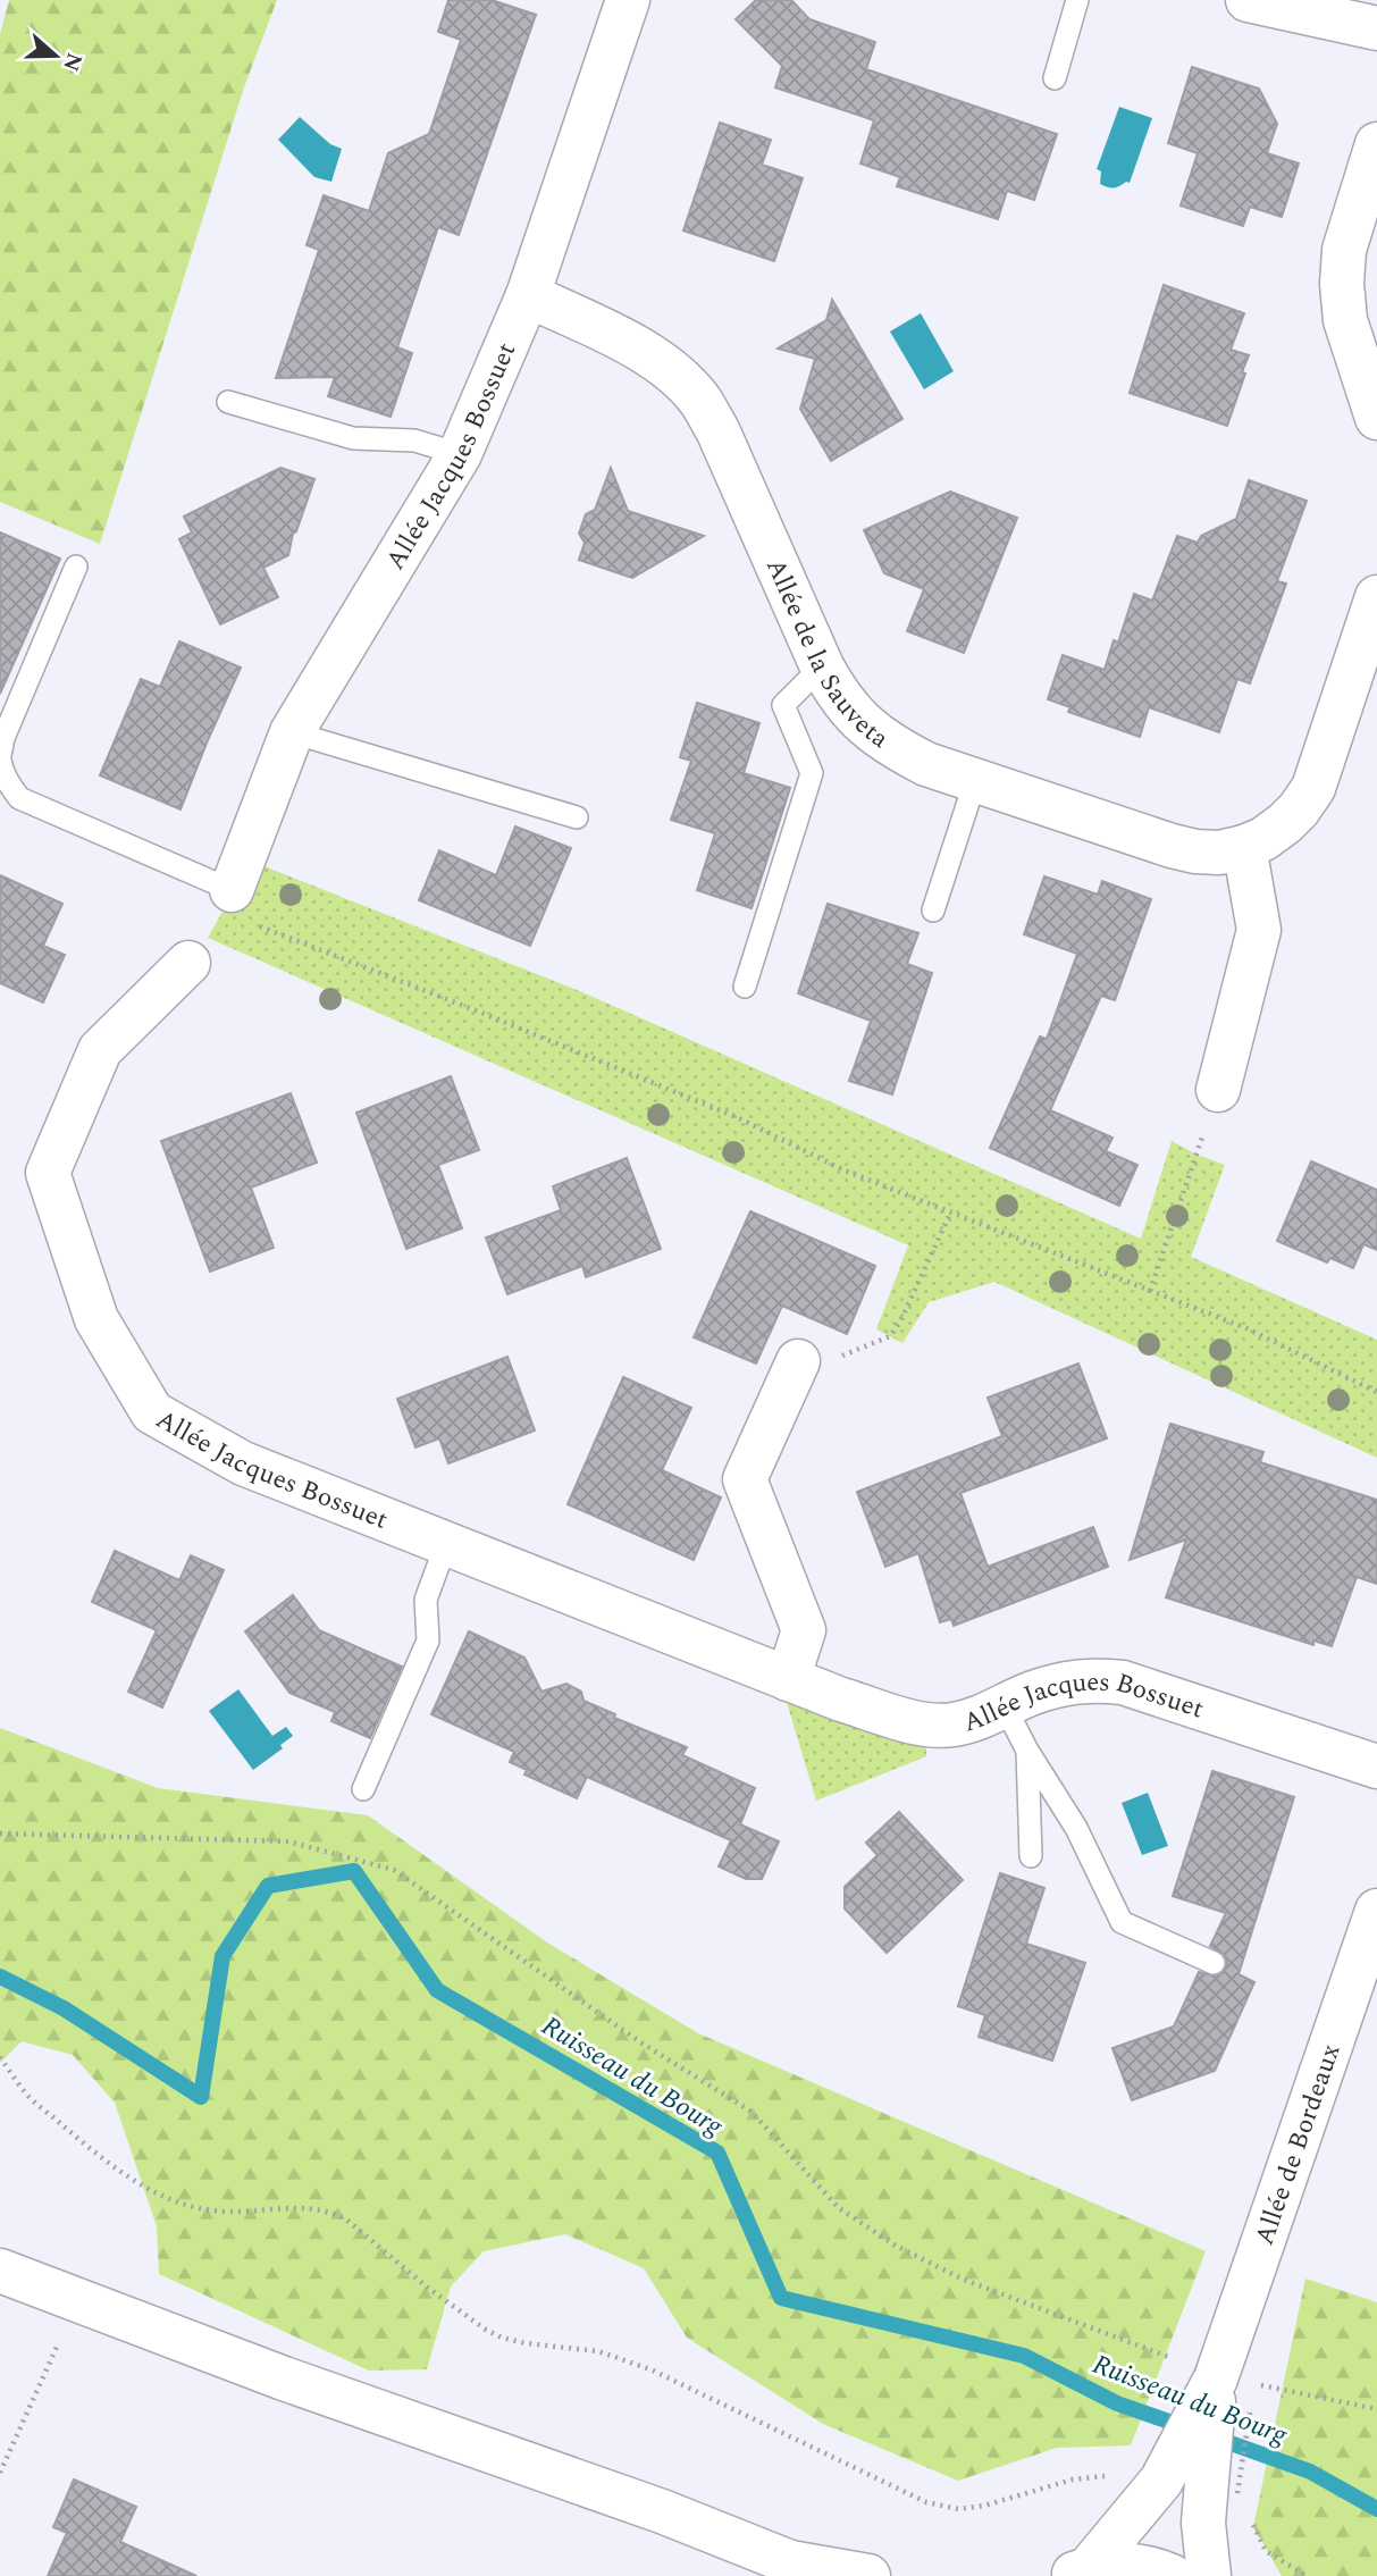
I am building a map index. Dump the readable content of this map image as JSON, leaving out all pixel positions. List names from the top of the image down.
{
  "streets": {
    "street": ["Allée Jacques Bossuet", "Allée de la Sauveta", "Allée de Bordeaux"]
  },
  "crossings": [
    ["Allée Jacques Bossuet", "Allée de la Sauveta"]
  ],
  "water": ["Ruisseau du Bourg"],
  "north": "right"
}
